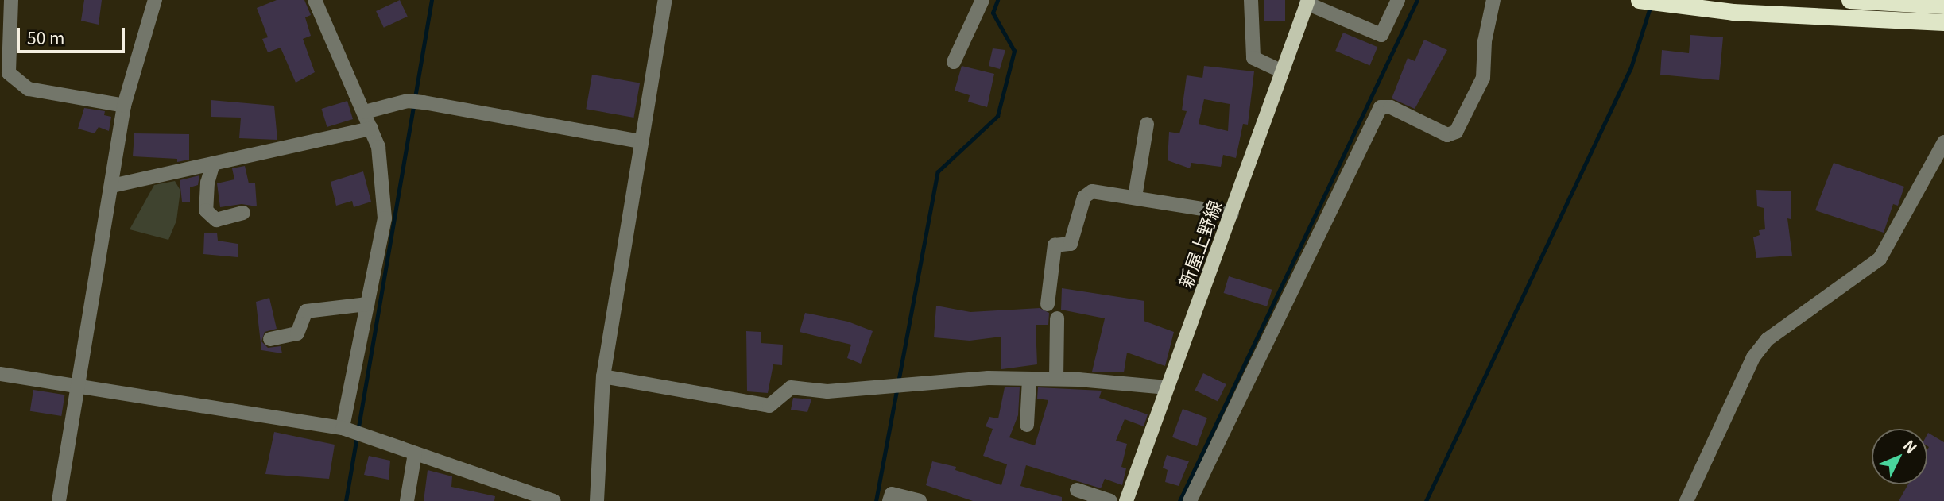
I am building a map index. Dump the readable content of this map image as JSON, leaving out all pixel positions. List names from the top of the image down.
{
  "streets": {
    "main road": ["新屋上野線"]
  },
  "scale_bar": "50 m",
  "north": "top right"
}
